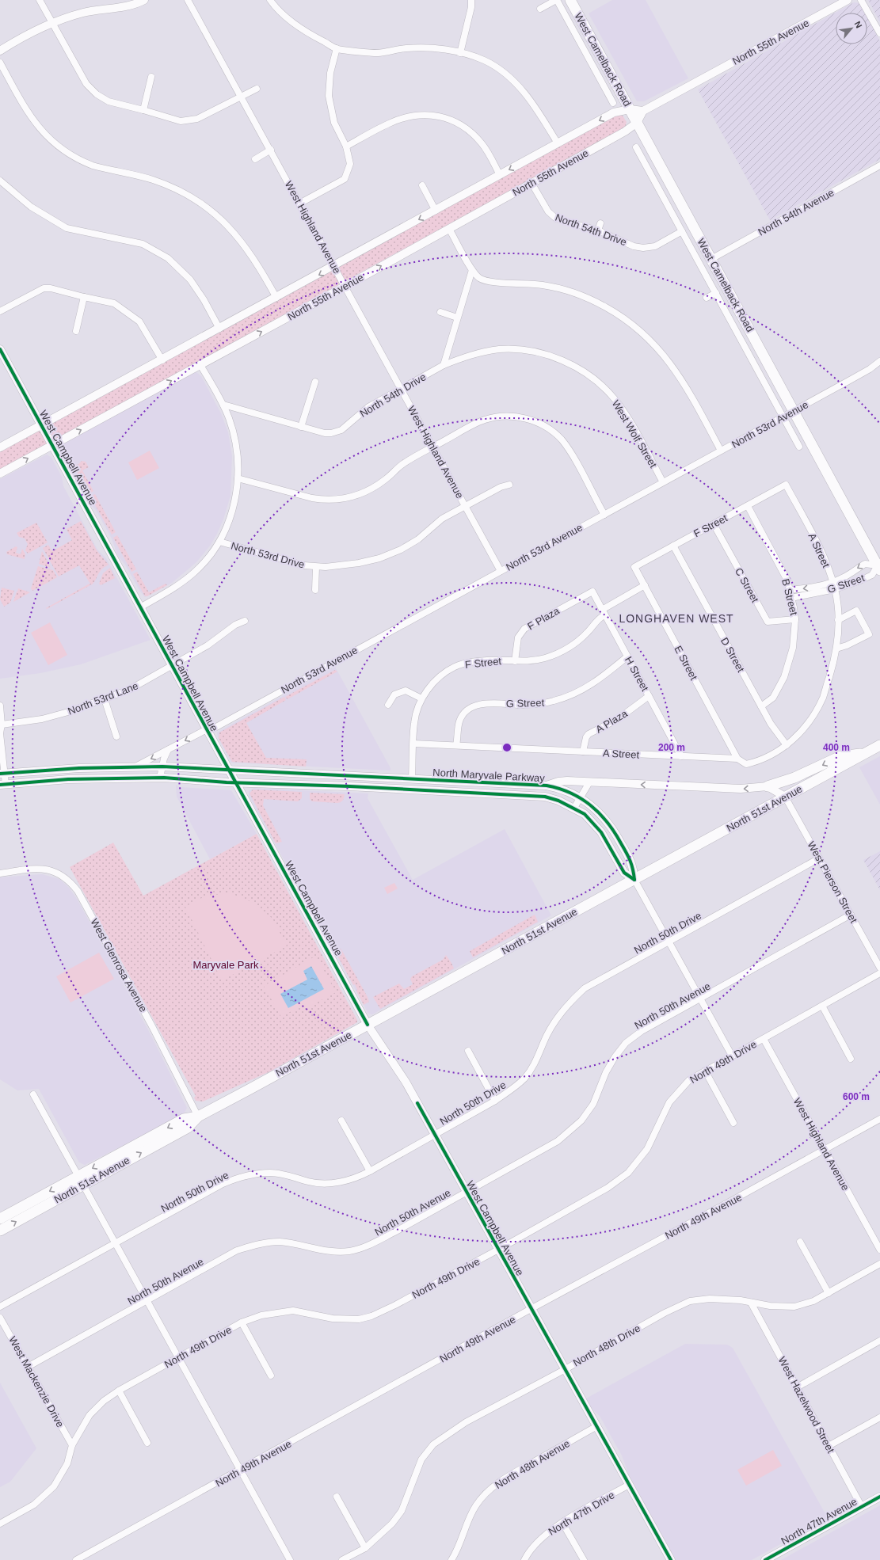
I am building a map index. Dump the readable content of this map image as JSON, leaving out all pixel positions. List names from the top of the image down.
{
  "streets": {
    "main road": ["West Camelback Road", "North 51st Avenue"],
    "street": [
      "North 55th Avenue",
      "North 54th Avenue",
      "West Highland Avenue",
      "North 54th Drive",
      "North 53rd Avenue",
      "West Wolf Street",
      "West Campbell Avenue",
      "F Street",
      "A Street",
      "North 53rd Drive",
      "G Street",
      "C Street",
      "B Street",
      "F Plaza",
      "D Street",
      "E Street",
      "H Street",
      "North 53rd Lane",
      "A Plaza",
      "North Maryvale Parkway",
      "West Pierson Street",
      "North 50th Drive",
      "West Glenrosa Avenue",
      "North 50th Avenue",
      "North 49th Drive",
      "North 49th Avenue",
      "North 48th Drive",
      "West Mackenzie Drive",
      "West Hazelwood Street",
      "North 48th Avenue",
      "North 47th Drive",
      "North 47th Avenue"
    ]
  },
  "crossings": [
    ["North 55th Avenue", "West Camelback Road"],
    ["North 55th Avenue", "West Highland Avenue"],
    ["North 55th Avenue", "North 54th Drive"],
    ["North 55th Avenue", "West Campbell Avenue"],
    ["West Camelback Road", "North 54th Avenue"],
    ["West Camelback Road", "North 54th Drive"],
    ["West Camelback Road", "North 53rd Avenue"],
    ["West Camelback Road", "G Street"],
    ["West Highland Avenue", "North 54th Drive"],
    ["West Highland Avenue", "North 53rd Avenue"],
    ["West Highland Avenue", "North 53rd Drive"],
    ["West Highland Avenue", "North 49th Drive"],
    ["West Highland Avenue", "North 49th Avenue"],
    ["North 54th Drive", "West Wolf Street"],
    ["North 53rd Avenue", "West Wolf Street"],
    ["North 53rd Avenue", "West Campbell Avenue"],
    ["North 53rd Avenue", "North Maryvale Parkway"],
    ["West Campbell Avenue", "North 53rd Lane"],
    ["West Campbell Avenue", "North Maryvale Parkway"],
    ["West Campbell Avenue", "North 51st Avenue"],
    ["West Campbell Avenue", "North 50th Drive"],
    ["West Campbell Avenue", "North 50th Avenue"],
    ["West Campbell Avenue", "North 49th Drive"],
    ["West Campbell Avenue", "North 49th Avenue"],
    ["West Campbell Avenue", "North 48th Drive"],
    ["West Campbell Avenue", "North 48th Avenue"],
    ["West Campbell Avenue", "North 47th Drive"],
    ["F Street", "A Street"],
    ["F Street", "C Street"],
    ["F Street", "B Street"],
    ["F Street", "F Plaza"],
    ["F Street", "D Street"],
    ["F Street", "E Street"],
    ["F Street", "H Street"],
    ["F Street", "North Maryvale Parkway"],
    ["A Street", "G Street"],
    ["A Street", "D Street"],
    ["A Street", "E Street"],
    ["A Street", "H Street"],
    ["A Street", "A Plaza"],
    ["G Street", "B Street"],
    ["G Street", "H Street"],
    ["C Street", "B Street"],
    ["B Street", "D Street"],
    ["F Plaza", "H Street"],
    ["H Street", "A Plaza"],
    ["North Maryvale Parkway", "North 51st Avenue"],
    ["North 51st Avenue", "West Pierson Street"],
    ["North 51st Avenue", "West Glenrosa Avenue"],
    ["West Pierson Street", "North 50th Drive"],
    ["West Pierson Street", "North 50th Avenue"],
    ["North 50th Avenue", "West Mackenzie Drive"],
    ["North 49th Drive", "West Mackenzie Drive"],
    ["North 48th Drive", "West Hazelwood Street"],
    ["West Hazelwood Street", "North 47th Avenue"]
  ],
  "districts": ["LONGHAVEN WEST"],
  "parks": ["Maryvale Park"],
  "north": "top right",
  "rings": ["200 m", "400 m", "600 m"]
}
